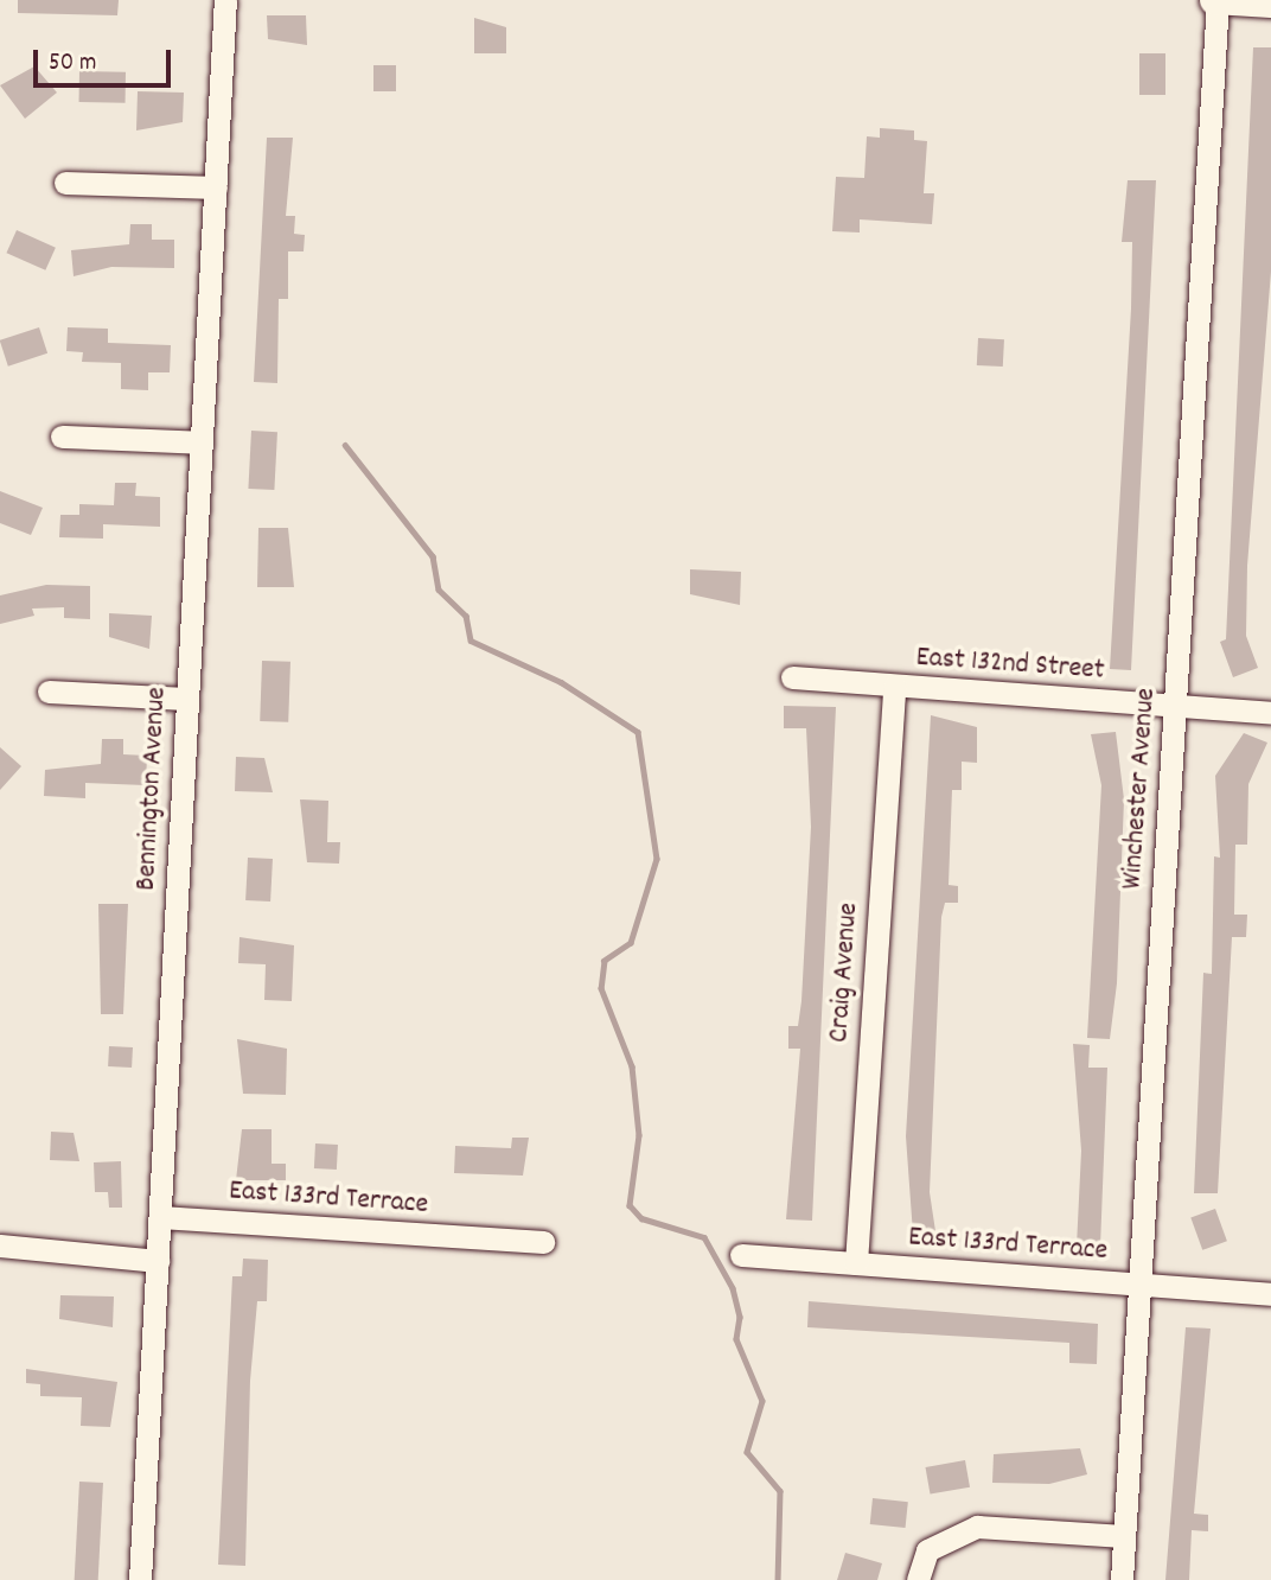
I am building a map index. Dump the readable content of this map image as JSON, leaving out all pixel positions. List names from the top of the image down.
{
  "streets": {
    "street": [
      "East 132nd Street",
      "Bennington Avenue",
      "Winchester Avenue",
      "Craig Avenue",
      "East 133rd Terrace"
    ]
  },
  "crossings": [
    ["East 132nd Street", "Winchester Avenue"],
    ["East 132nd Street", "Craig Avenue"],
    ["Bennington Avenue", "East 133rd Terrace"],
    ["Winchester Avenue", "East 133rd Terrace"],
    ["Craig Avenue", "East 133rd Terrace"]
  ],
  "scale_bar": "50 m"
}
